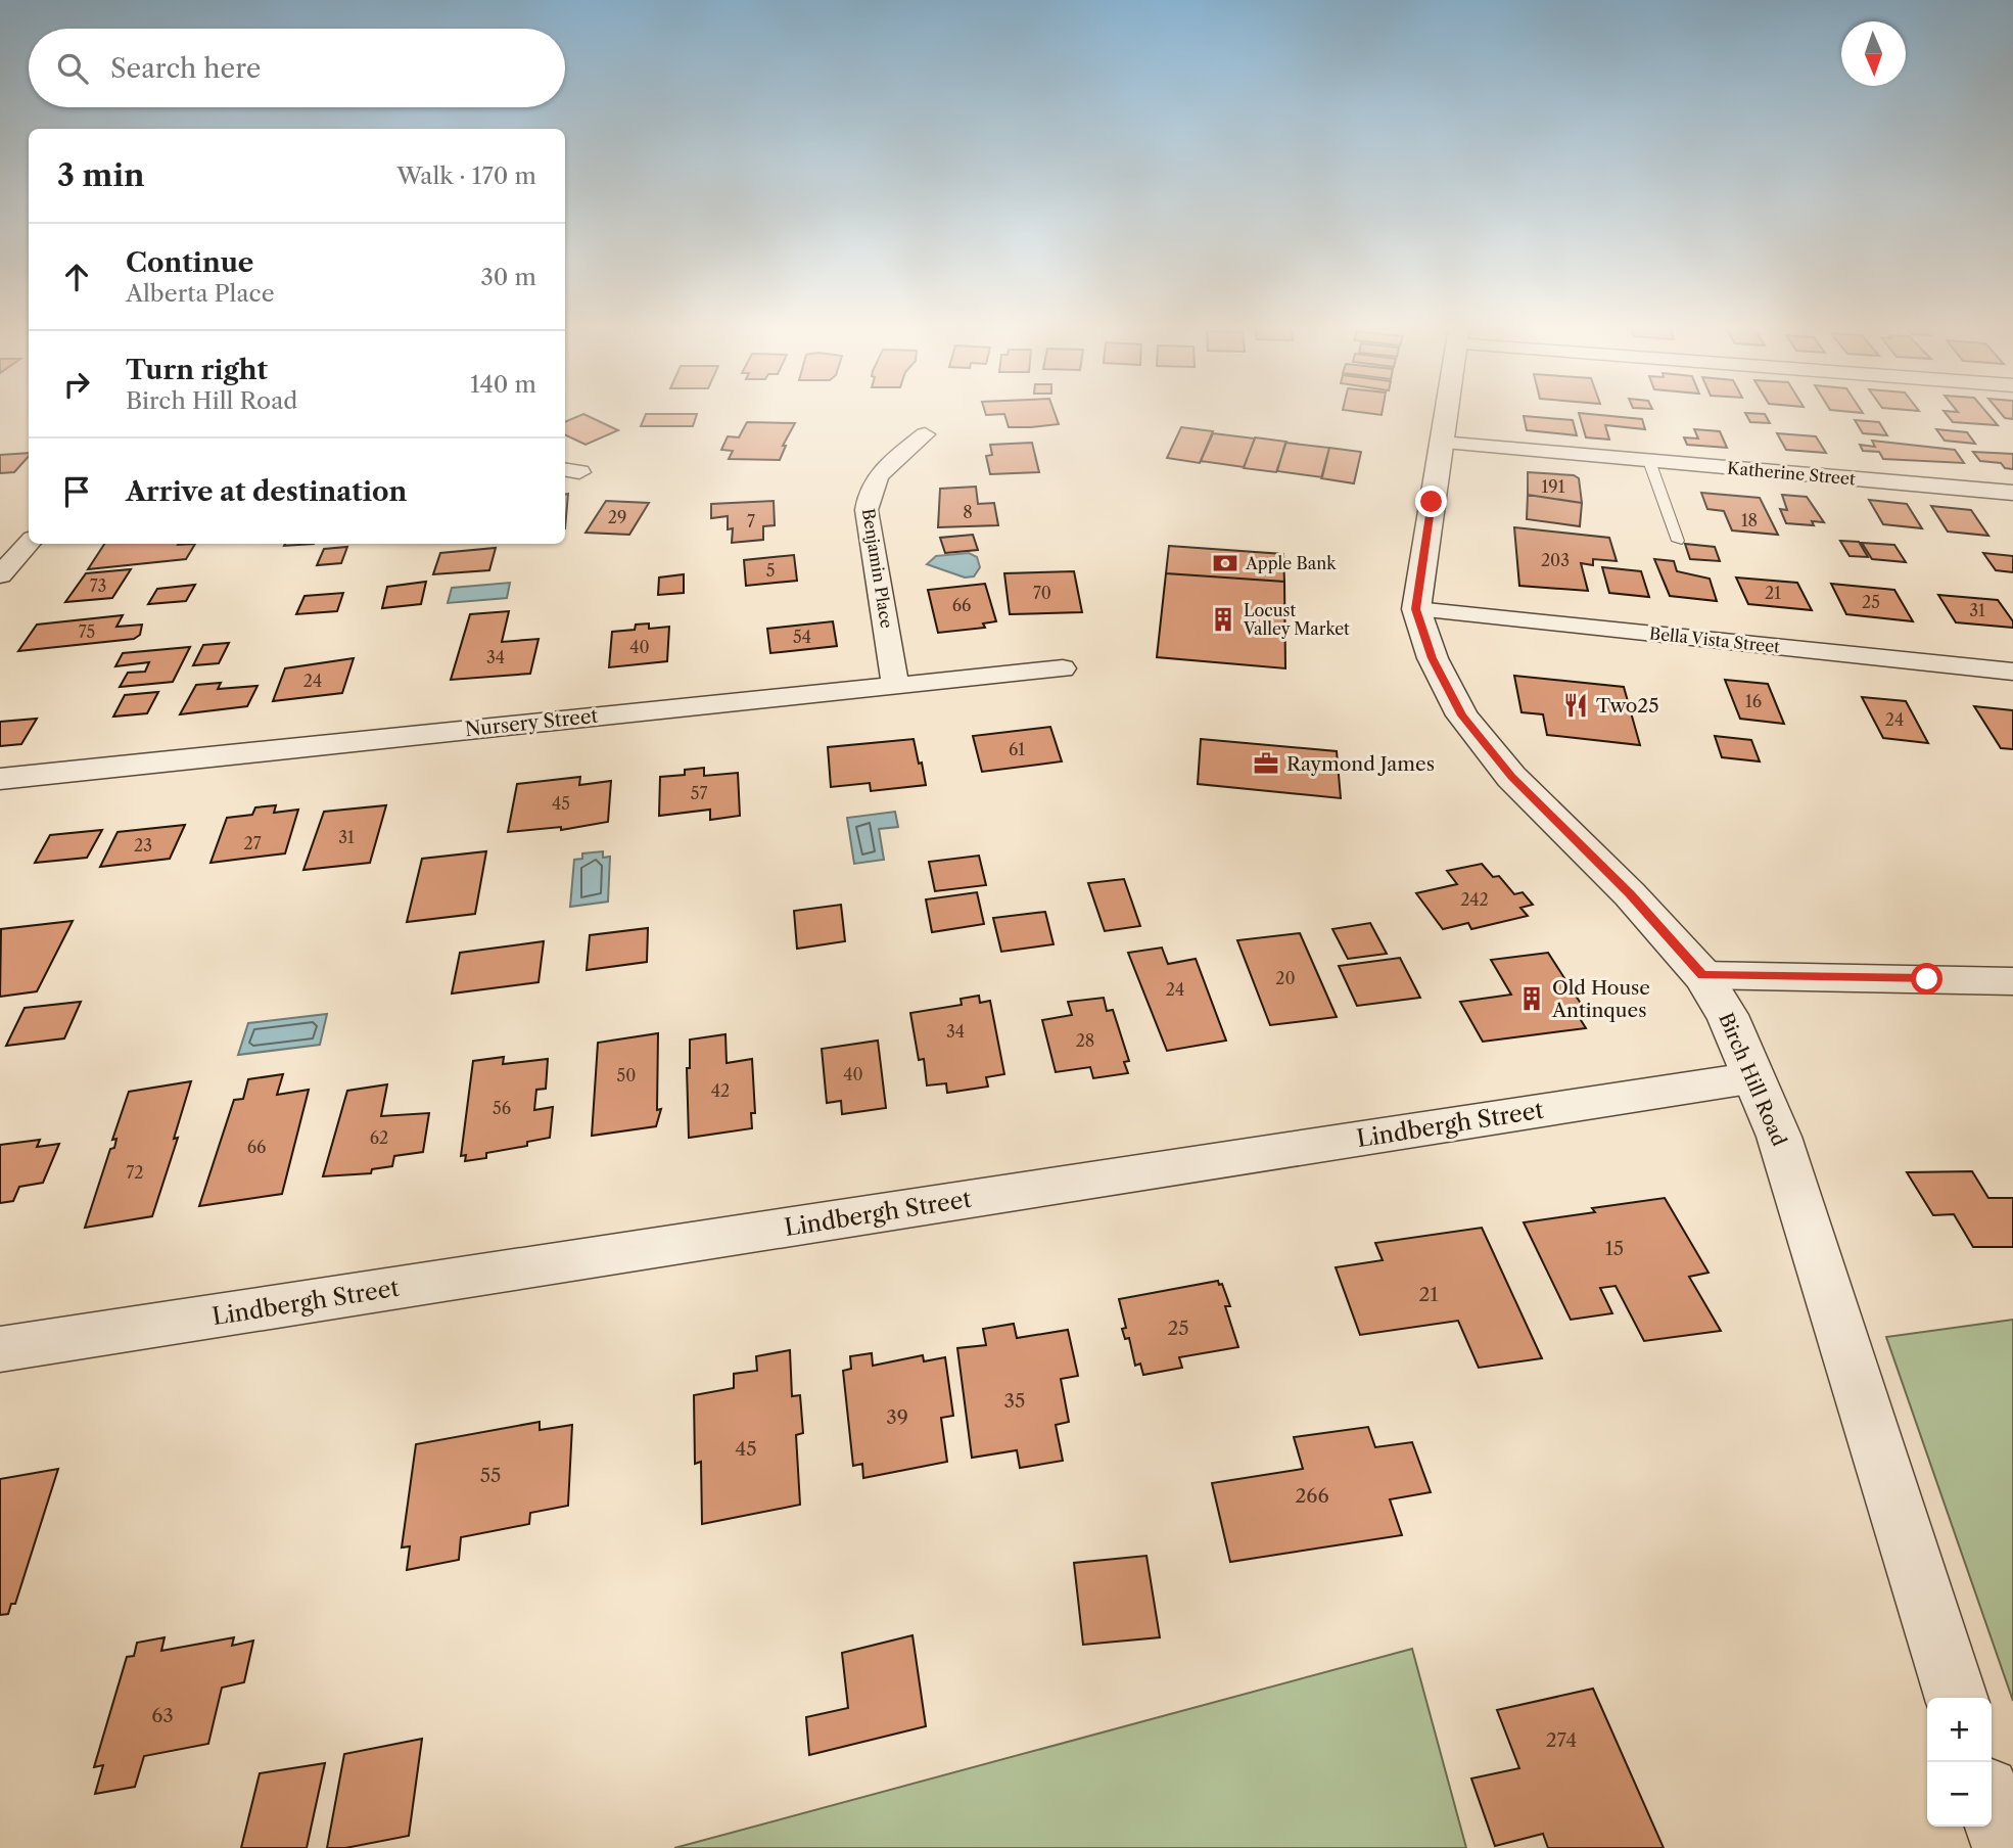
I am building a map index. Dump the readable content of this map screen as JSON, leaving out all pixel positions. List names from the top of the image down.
{
  "streets": {
    "street": [
      "Katherine Street",
      "Benjamin Place",
      "Bella Vista Street",
      "Nursery Street",
      "Birch Hill Road",
      "Lindbergh Street"
    ]
  },
  "crossings": [
    ["Katherine Street", "Birch Hill Road"],
    ["Benjamin Place", "Nursery Street"],
    ["Bella Vista Street", "Birch Hill Road"],
    ["Birch Hill Road", "Lindbergh Street"]
  ],
  "places": {
    "bank": ["Apple Bank"],
    "building": ["Locust Valley Market", "Old House Antinques"],
    "restaurant": ["Two25"],
    "office": ["Raymond James"]
  },
  "house_numbers": [
    "191",
    "8",
    "29",
    "18",
    "7",
    "203",
    "5",
    "73",
    "70",
    "21",
    "25",
    "66",
    "31",
    "75",
    "54",
    "40",
    "34",
    "24",
    "16",
    "24",
    "61",
    "57",
    "45",
    "31",
    "27",
    "23",
    "242",
    "20",
    "24",
    "34",
    "28",
    "40",
    "50",
    "42",
    "56",
    "62",
    "66",
    "72",
    "15",
    "21",
    "25",
    "35",
    "39",
    "45",
    "55",
    "266",
    "63",
    "274"
  ],
  "north": "bottom",
  "page": {
    "search": "Search here",
    "heading": ["3 min", "Walk · 170 m"],
    "list": [
      ["Continue", "Alberta Place", "30 m"],
      ["Turn right", "Birch Hill Road", "140 m"],
      "Arrive at destination"
    ],
    "map_buttons": ["+", "−"]
  }
}
